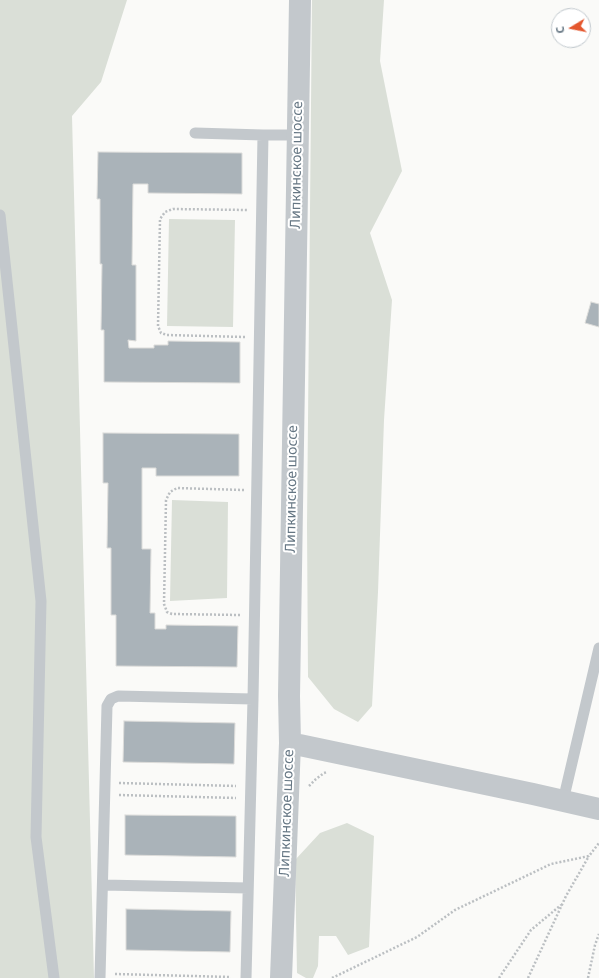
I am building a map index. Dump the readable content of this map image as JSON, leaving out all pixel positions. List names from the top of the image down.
{
  "streets": {
    "street": ["Липкинское шоссе"]
  },
  "north": "left"
}
